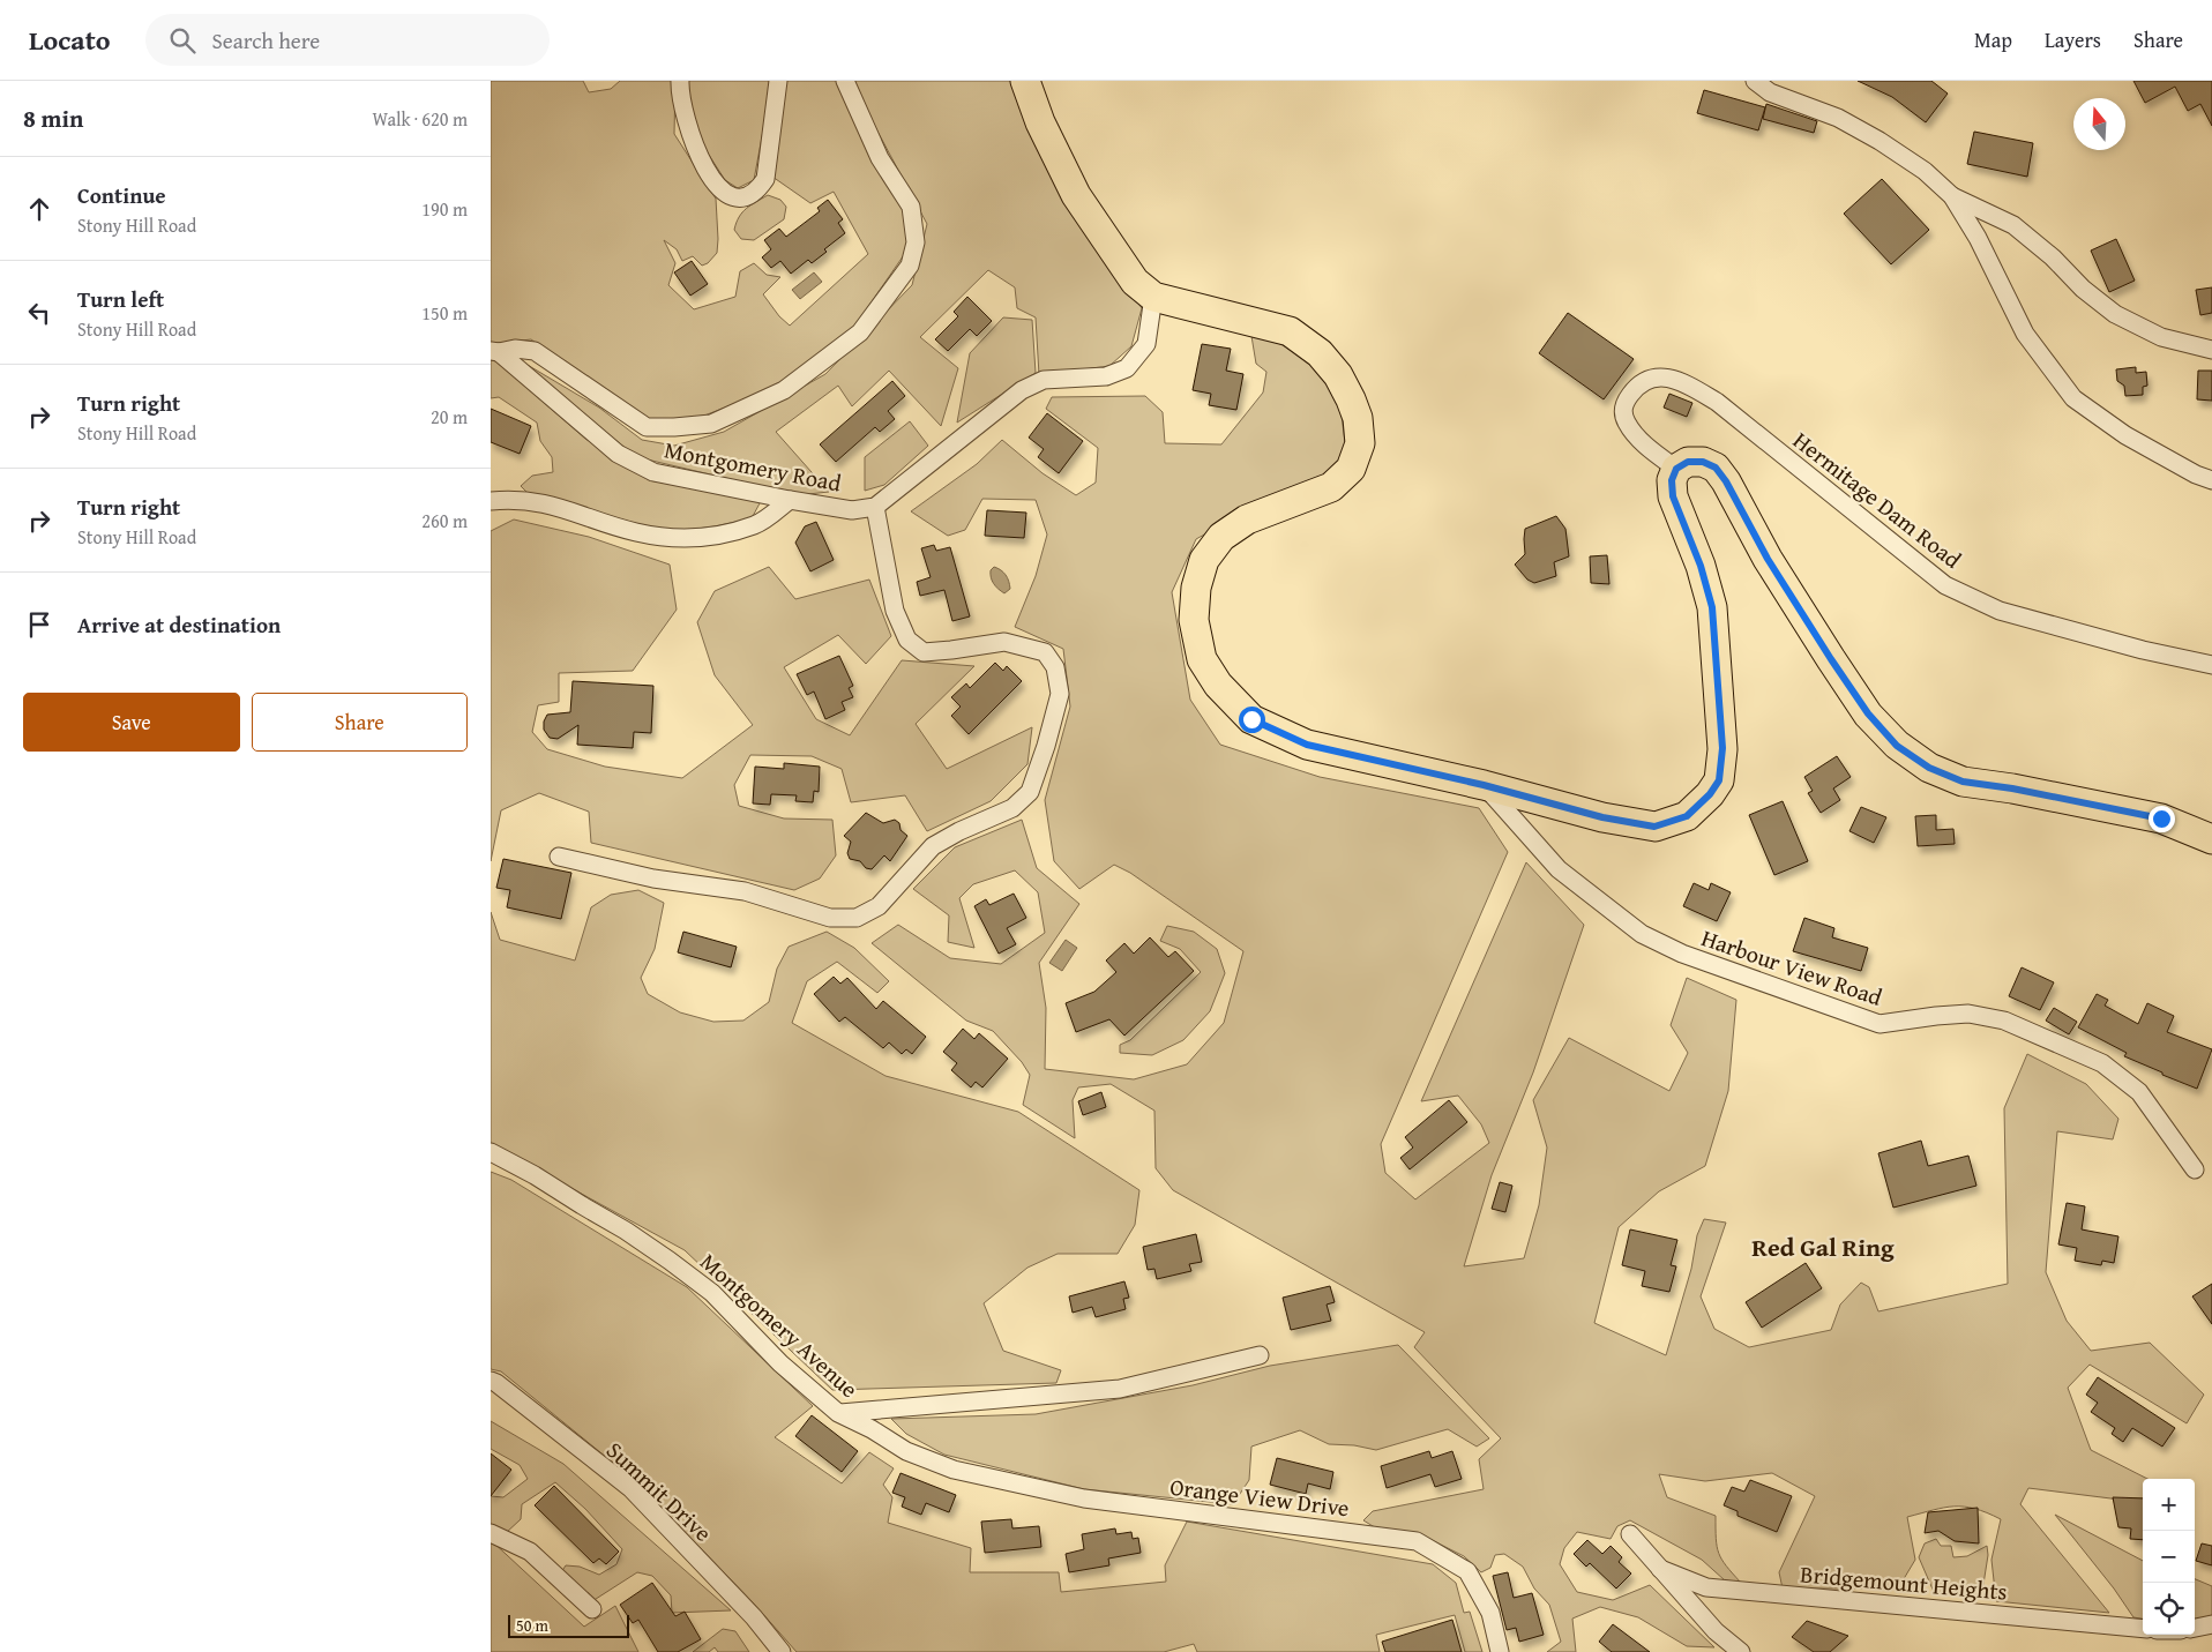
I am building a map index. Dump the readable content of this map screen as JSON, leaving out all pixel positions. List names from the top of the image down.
{
  "streets": {
    "street": [
      "Montgomery Road",
      "Hermitage Dam Road",
      "Harbour View Road",
      "Montgomery Avenue",
      "Summit Drive",
      "Orange View Drive",
      "Bridgemount Heights"
    ]
  },
  "crossings": [
    ["Montgomery Avenue", "Orange View Drive"]
  ],
  "districts": ["Red Gal Ring"],
  "scale_bar": "50 m",
  "north": "top",
  "page": {
    "header": "Locato",
    "search": "Search here",
    "nav": ["Map", "Layers", "Share"],
    "heading": ["8 min", "Walk · 620 m"],
    "list": [
      ["Continue", "Stony Hill Road", "190 m"],
      ["Turn left", "Stony Hill Road", "150 m"],
      ["Turn right", "Stony Hill Road", "20 m"],
      ["Turn right", "Stony Hill Road", "260 m"],
      "Arrive at destination"
    ],
    "buttons": ["Save", "Share"],
    "map_buttons": ["+", "−"],
    "scale": "50 m"
  }
}
